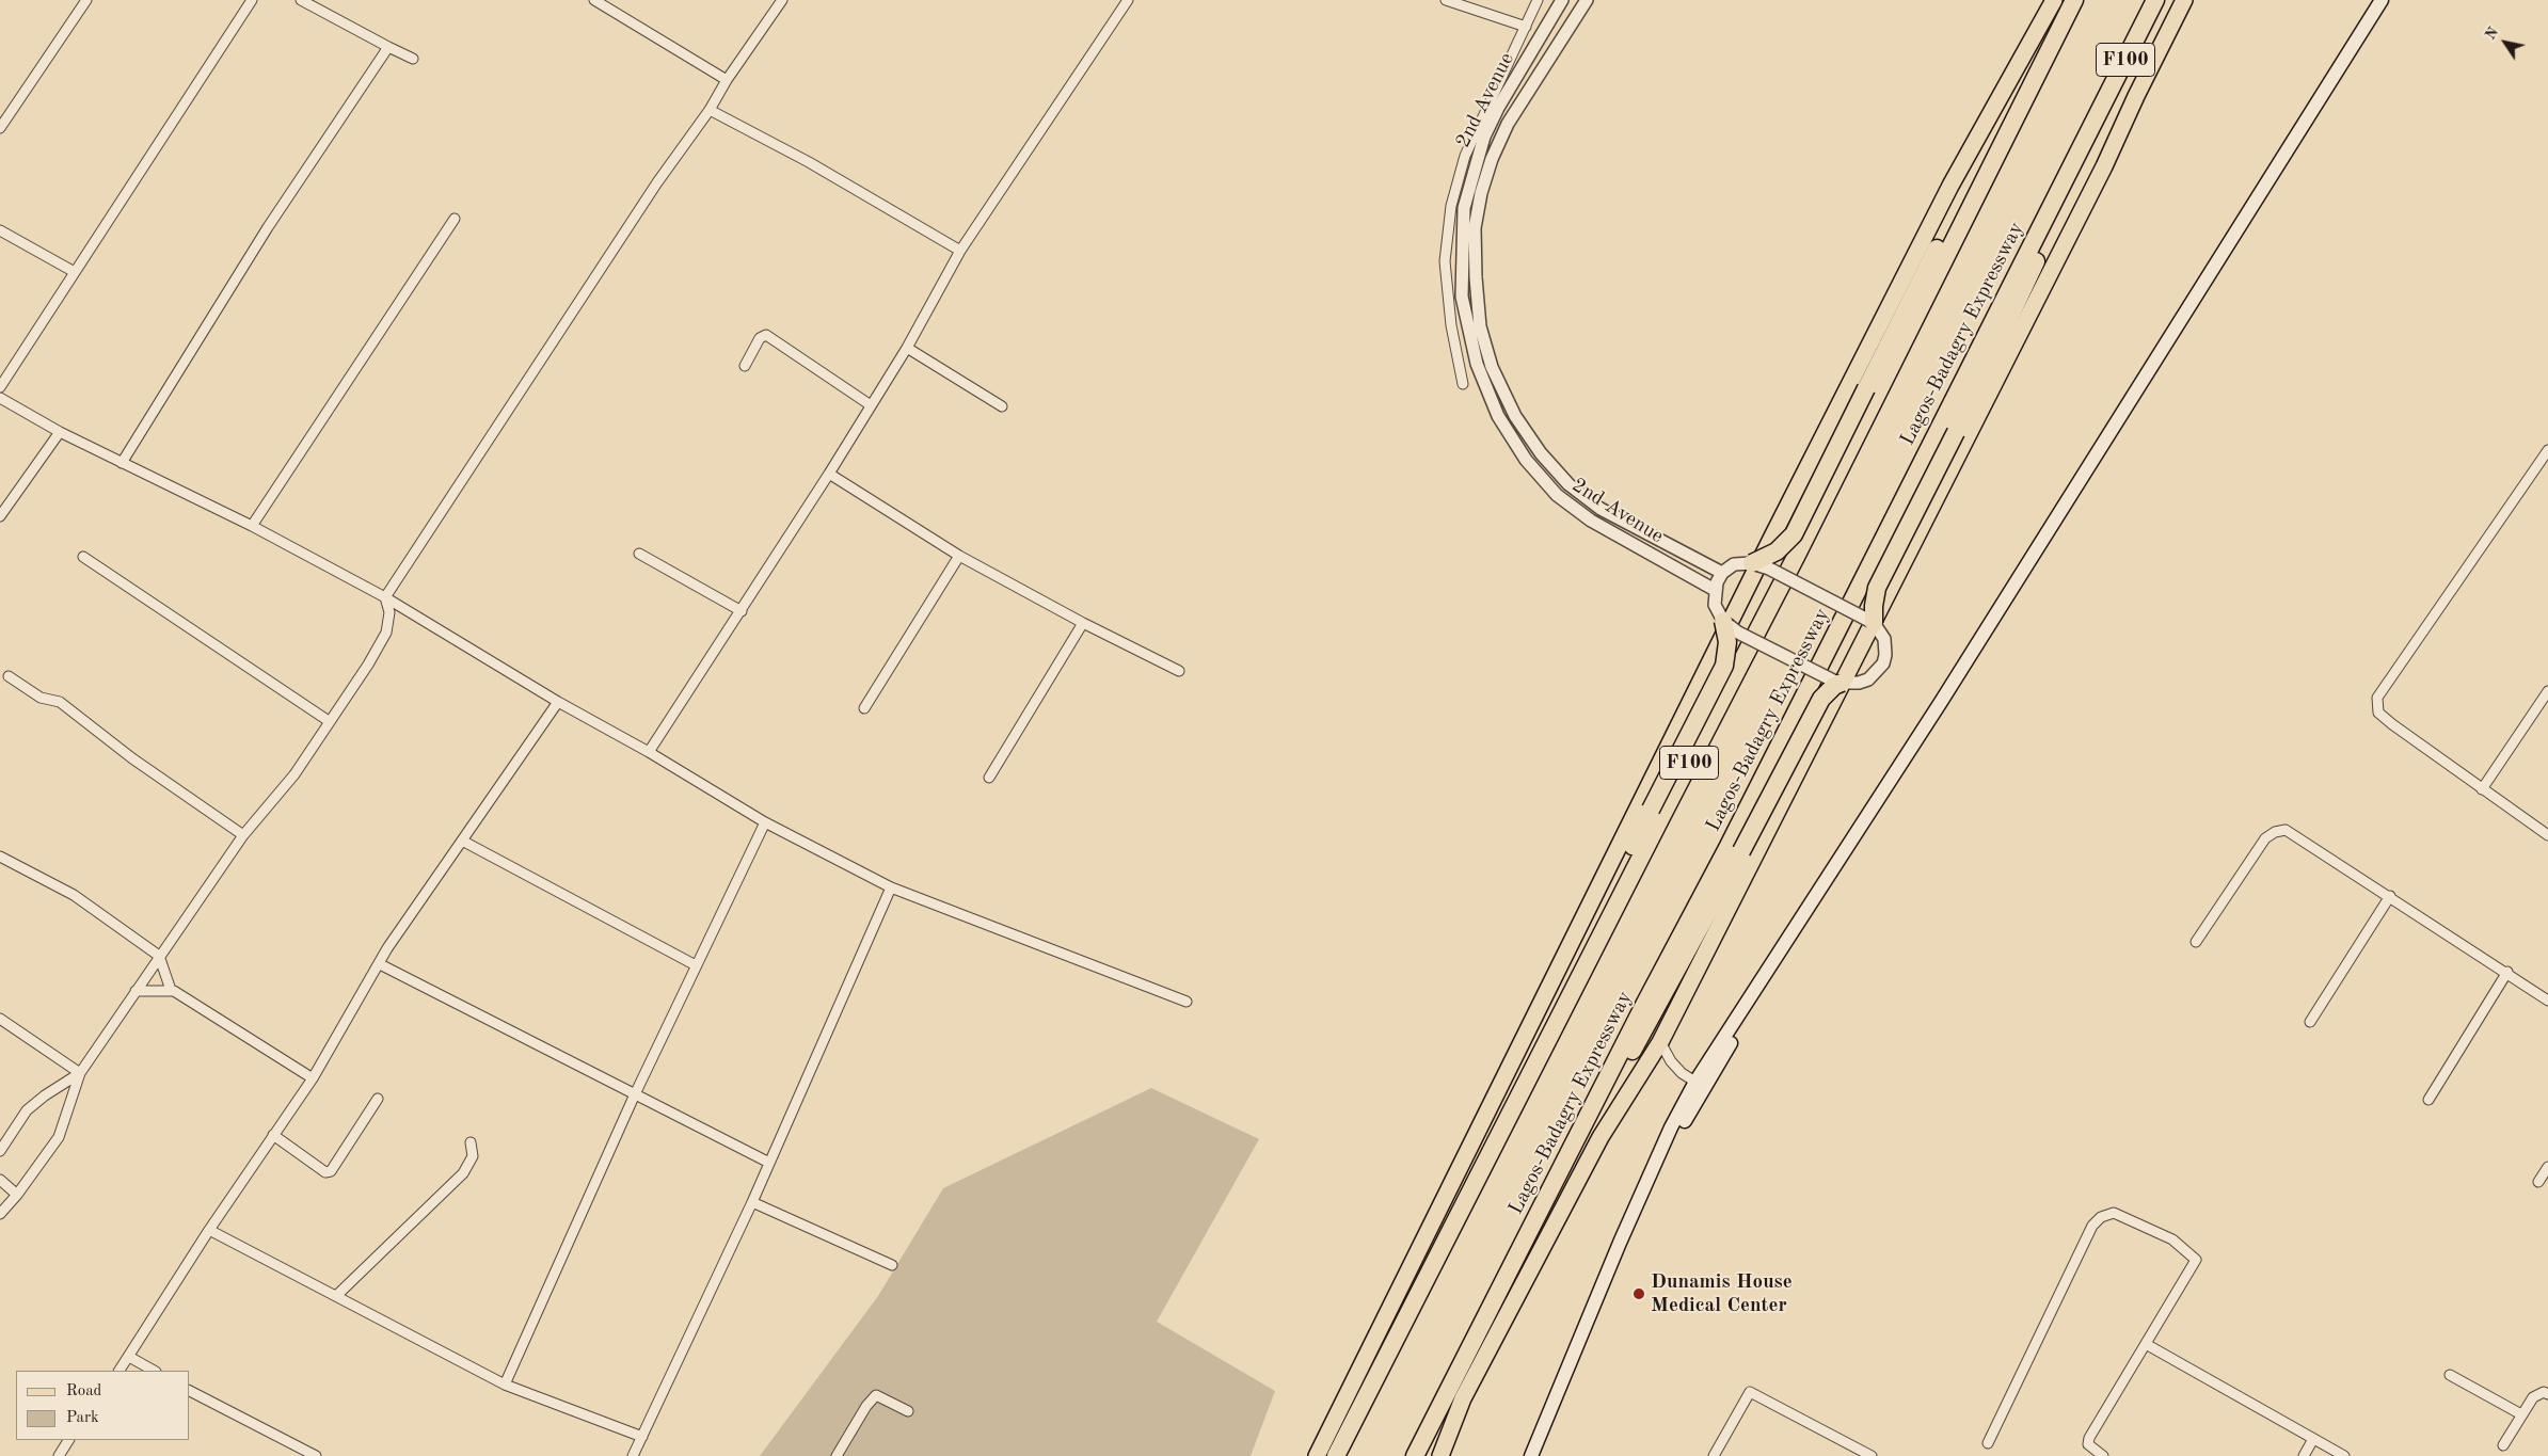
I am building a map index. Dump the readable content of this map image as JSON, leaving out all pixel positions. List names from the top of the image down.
{
  "streets": {
    "highway": ["F100", "Lagos-Badagry Expressway"],
    "street": ["2nd Avenue"]
  },
  "places": ["Dunamis House Medical Center"],
  "legend": ["Road", "Park"],
  "north": "top left"
}
